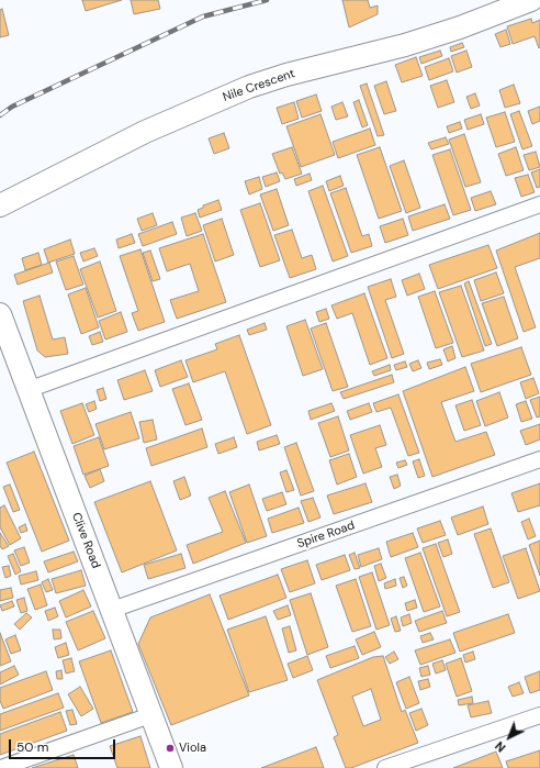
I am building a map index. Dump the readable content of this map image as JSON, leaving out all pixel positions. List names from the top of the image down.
{
  "streets": {
    "street": ["Nile Crescent", "Spire Road", "Clive Road"]
  },
  "crossings": [
    ["Spire Road", "Clive Road"]
  ],
  "places": ["Viola"],
  "scale_bar": "50 m",
  "north": "bottom left"
}
